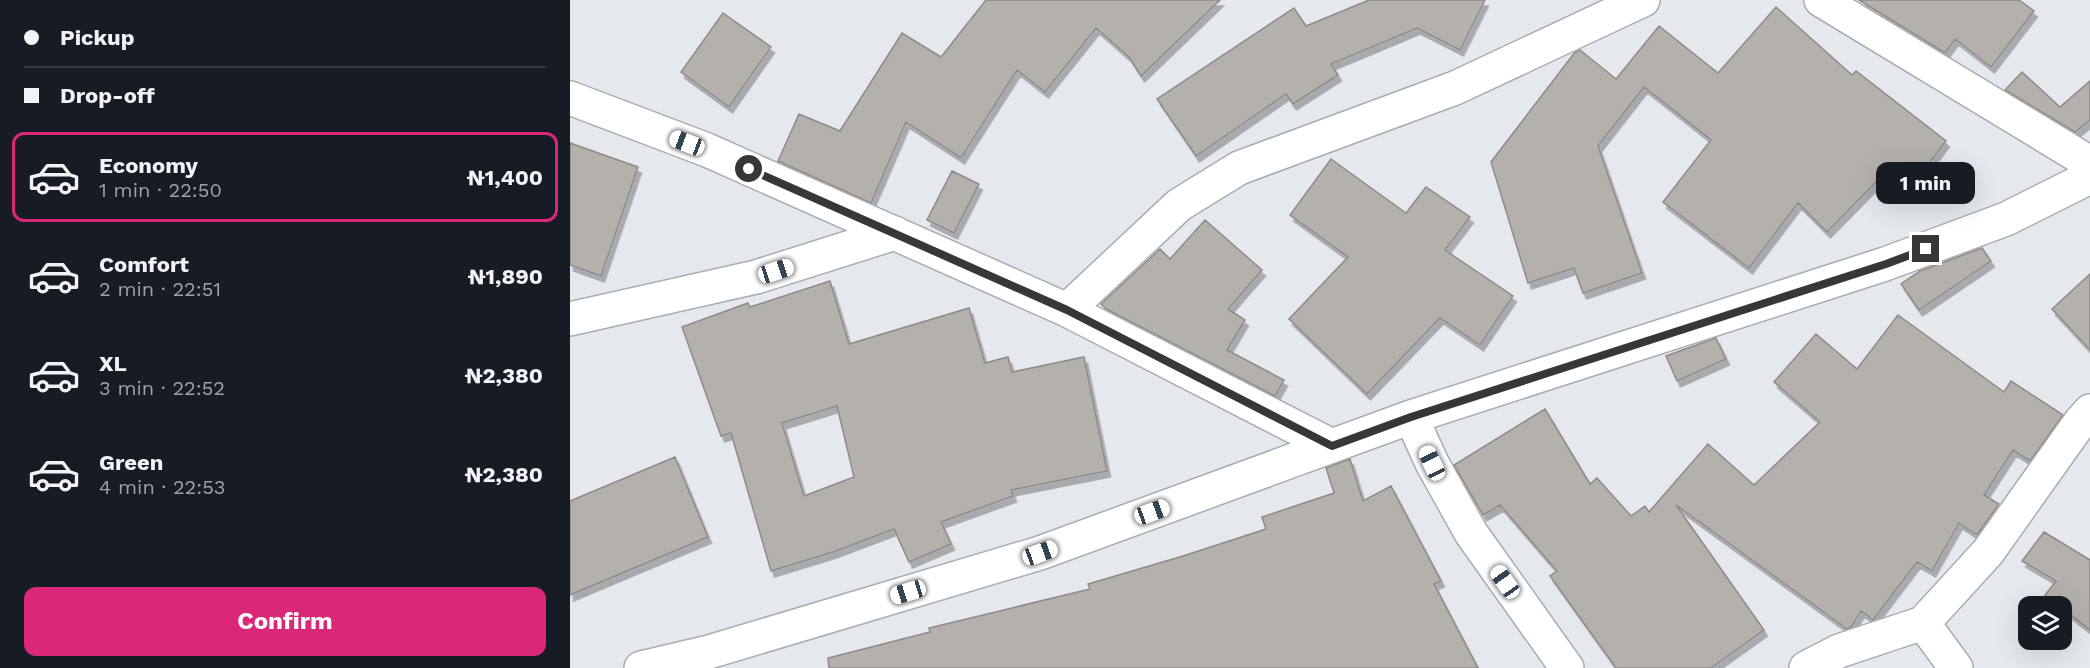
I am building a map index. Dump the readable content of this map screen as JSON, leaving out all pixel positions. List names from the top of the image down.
{
  "page": {
    "banner": ["Pickup", "Drop-off"],
    "list": [
      {
        "name": "Economy",
        "note": "1 min · 22:50",
        "value": "₦1,400"
      },
      {
        "name": "Comfort",
        "note": "2 min · 22:51",
        "value": "₦1,890"
      },
      {
        "name": "XL",
        "note": "3 min · 22:52",
        "value": "₦2,380"
      },
      {
        "name": "Green",
        "note": "4 min · 22:53",
        "value": "₦2,380"
      }
    ],
    "bubble": "1 min",
    "buttons": "Confirm"
  }
}
